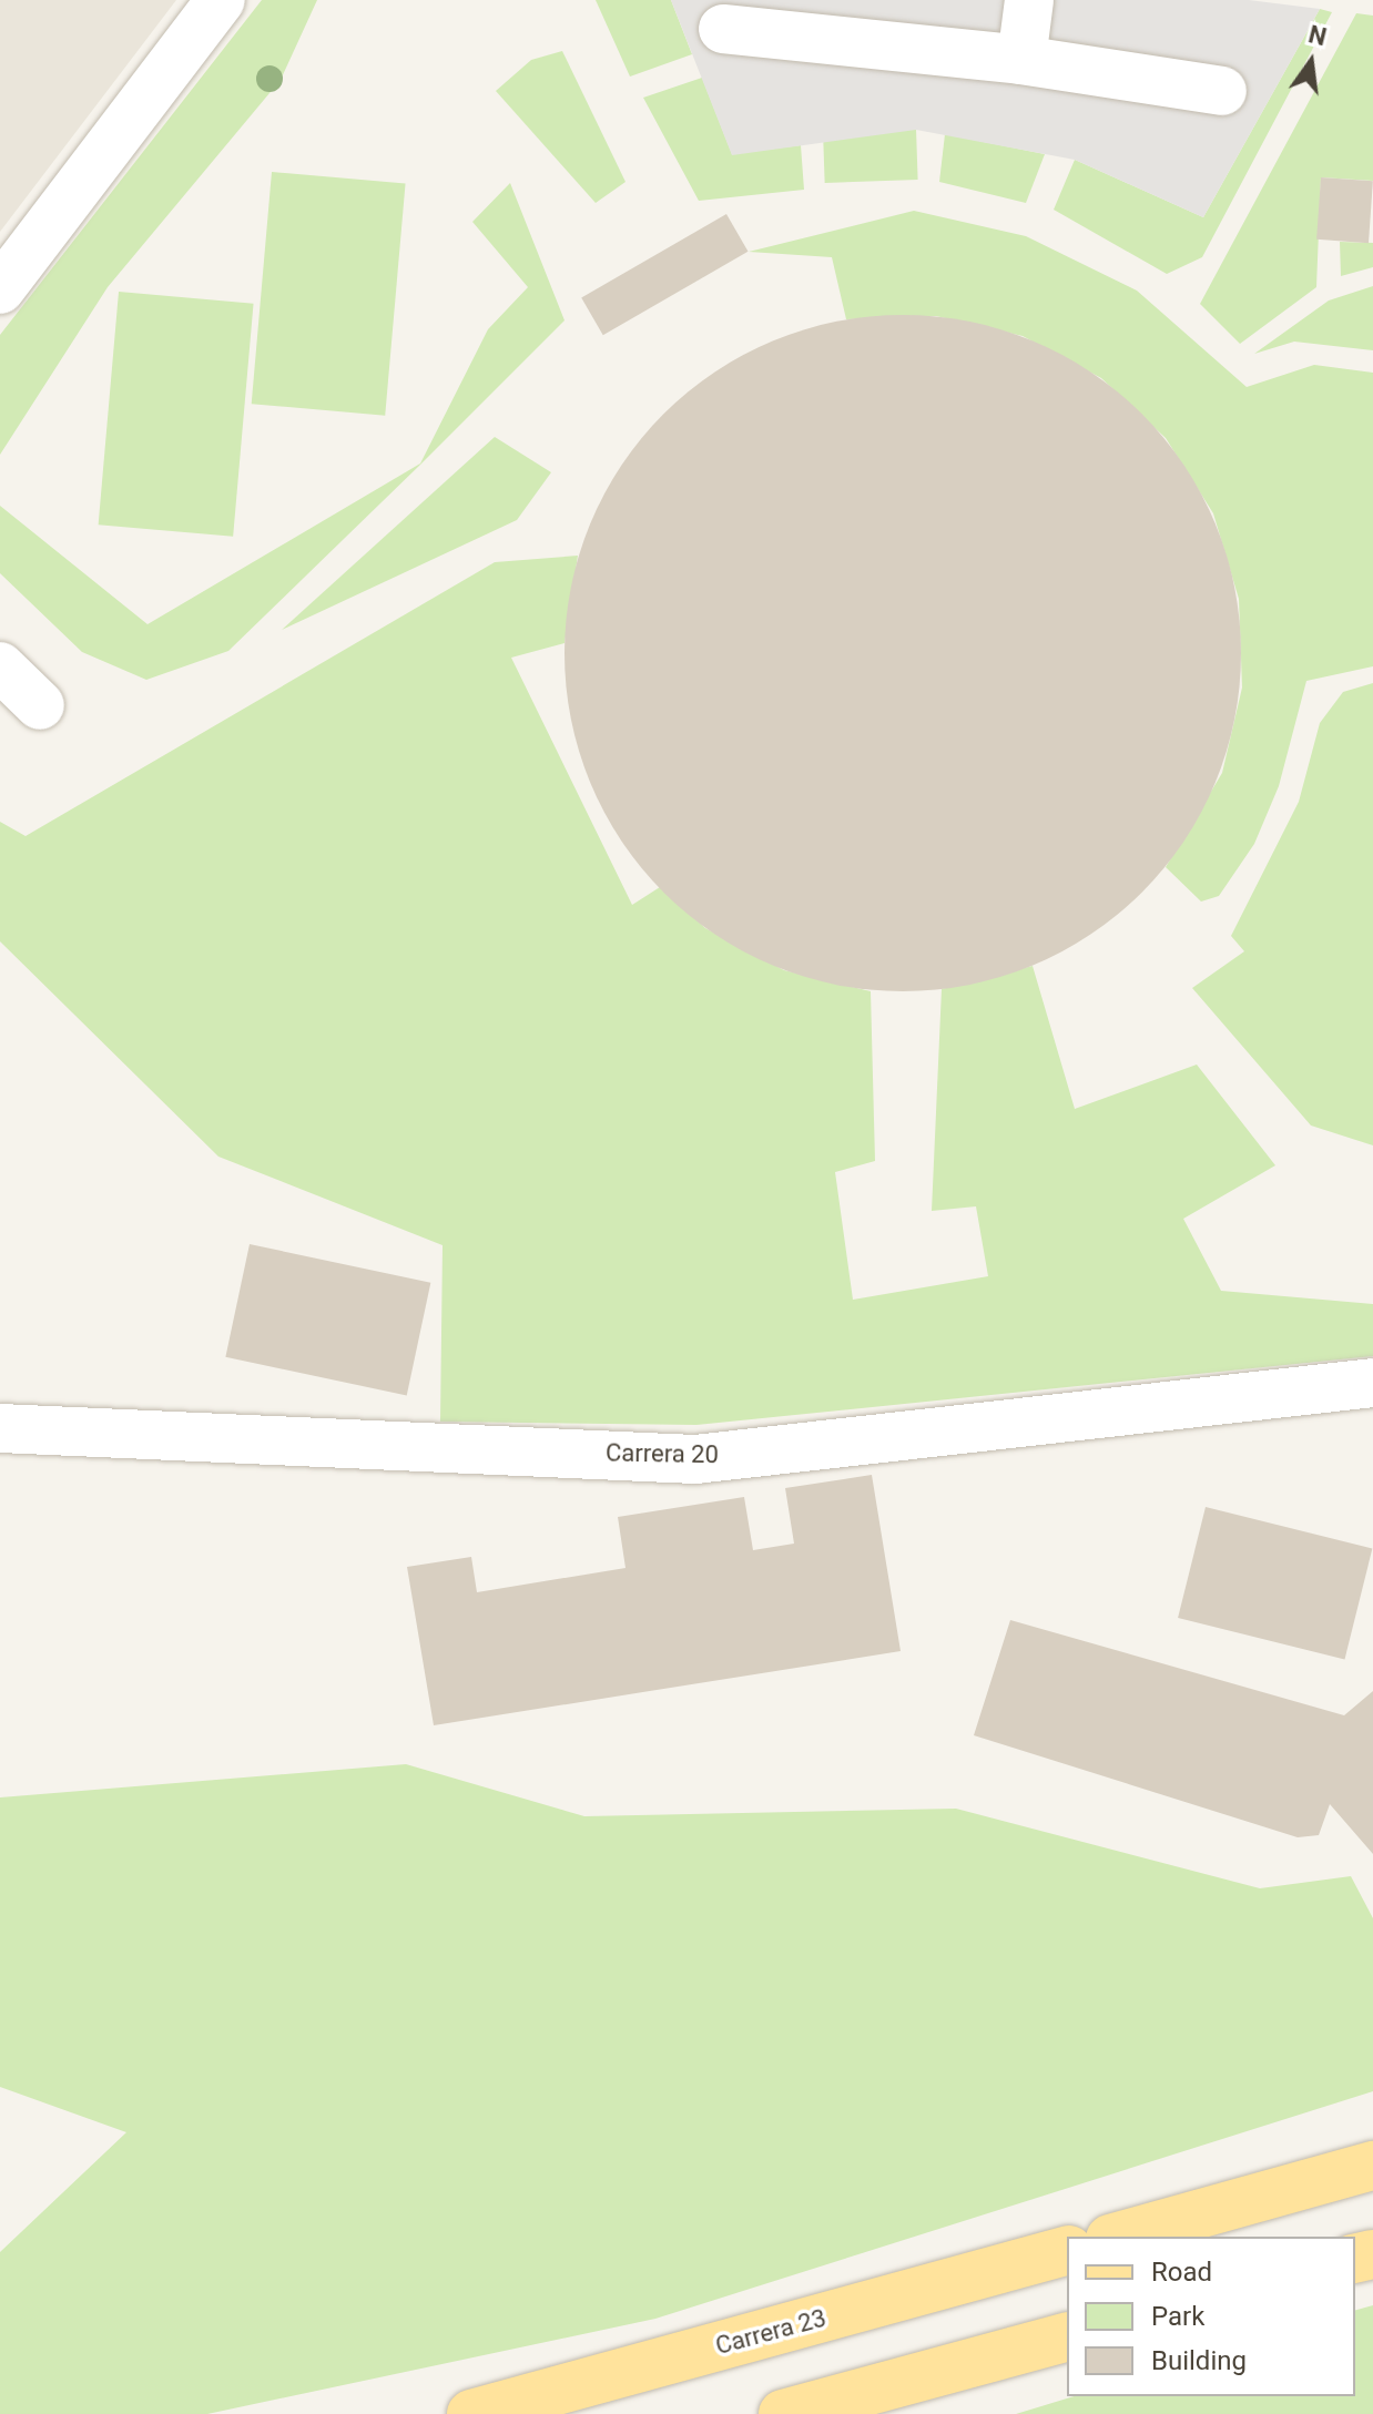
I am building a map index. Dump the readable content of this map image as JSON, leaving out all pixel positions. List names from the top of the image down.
{
  "streets": {
    "main road": ["Carrera 23"],
    "street": ["Carrera 20"]
  },
  "legend": ["Road", "Park", "Building"],
  "north": "top"
}
